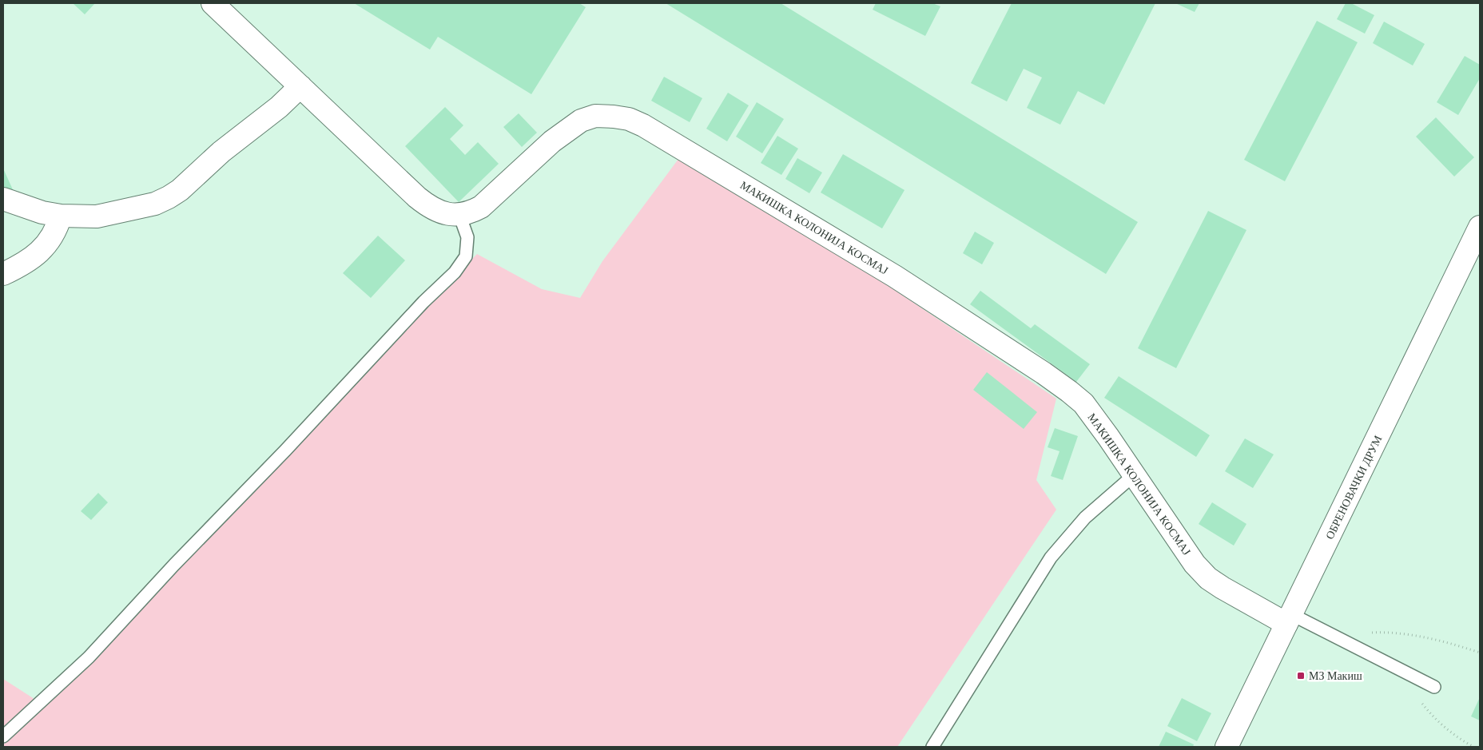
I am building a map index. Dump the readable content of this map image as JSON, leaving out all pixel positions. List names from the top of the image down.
{
  "streets": {
    "street": ["МАКИШКА КОЛОНИЈА КОСМАЈ", "ОБРЕНОВАЧКИ ДРУМ"]
  },
  "crossings": [
    ["МАКИШКА КОЛОНИЈА КОСМАЈ", "ОБРЕНОВАЧКИ ДРУМ"]
  ],
  "places": {
    "transit": ["МЗ Макиш"]
  }
}
